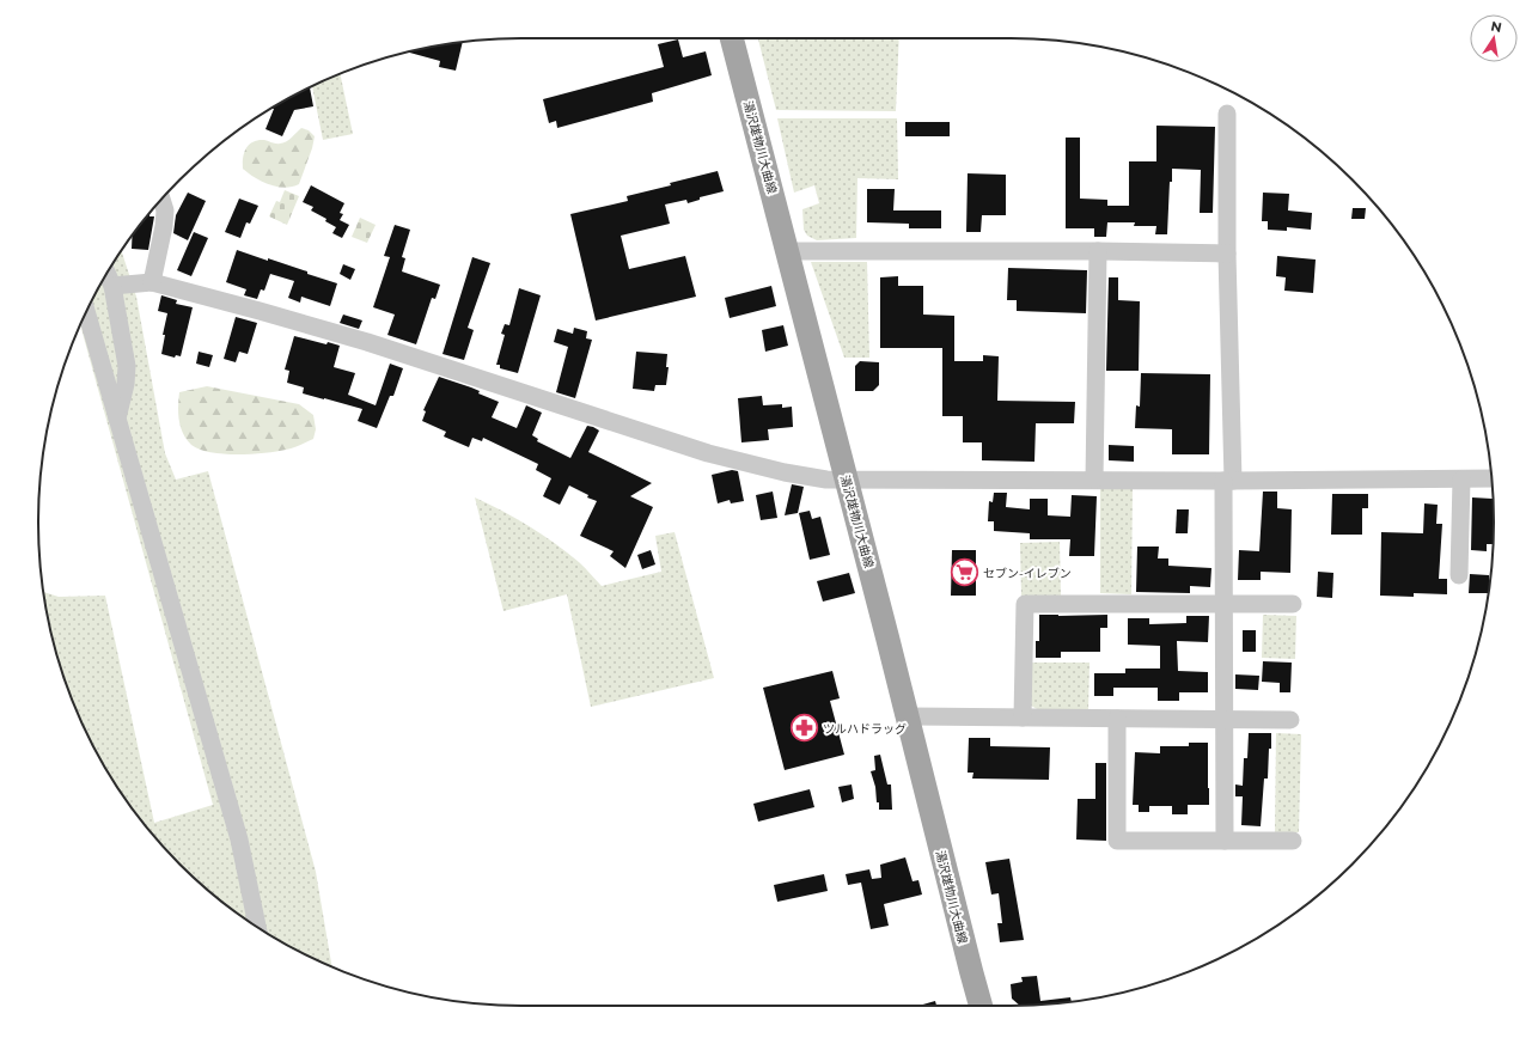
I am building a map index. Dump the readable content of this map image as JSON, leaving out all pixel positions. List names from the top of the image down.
{
  "streets": {
    "main road": ["湯沢雄物川大曲線"]
  },
  "places": {
    "supermarket": ["セブン-イレブン"],
    "pharmacy": ["ツルハドラッグ"]
  },
  "north": "top"
}
